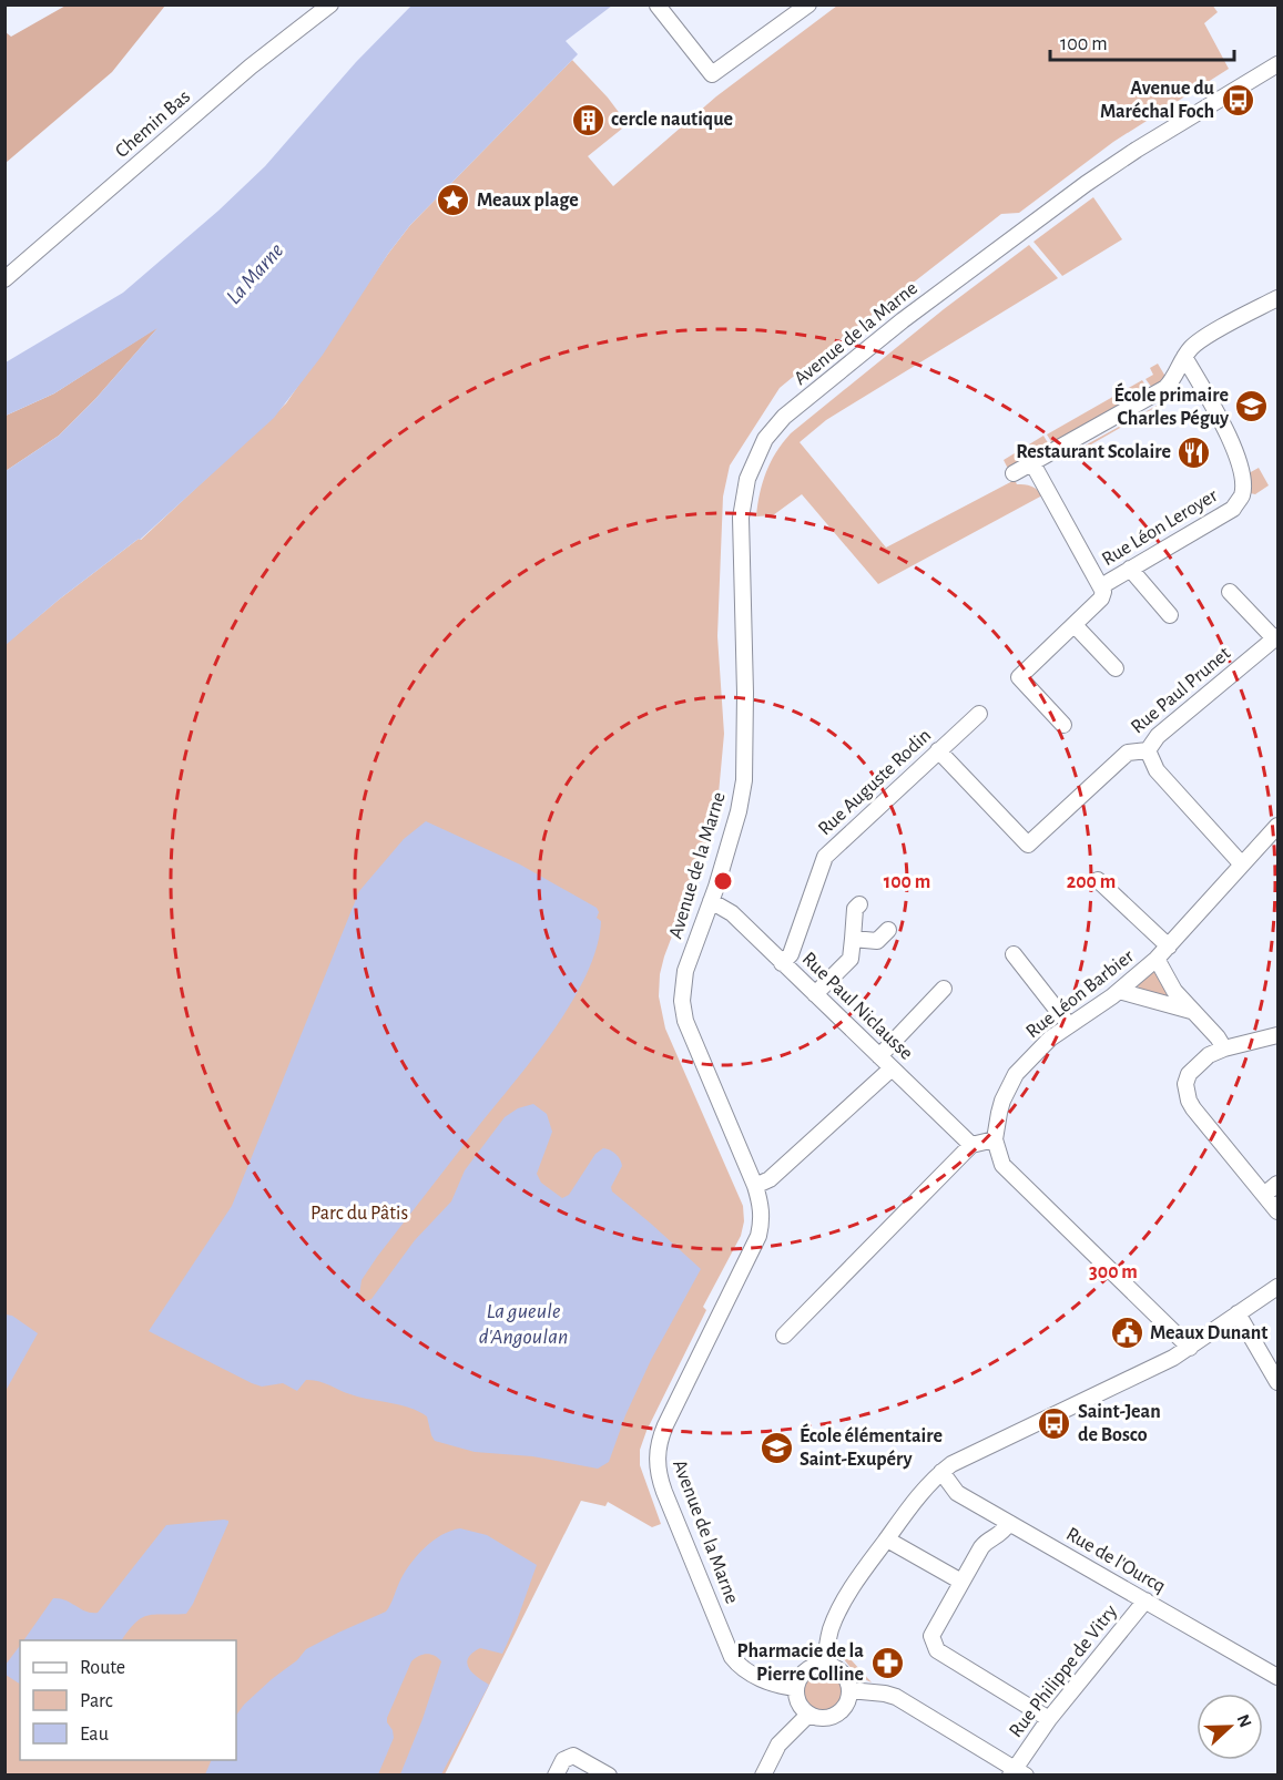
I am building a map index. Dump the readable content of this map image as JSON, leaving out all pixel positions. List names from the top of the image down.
{
  "streets": {
    "street": [
      "Chemin Bas",
      "Avenue de la Marne",
      "Rue Léon Leroyer",
      "Rue Paul Prunet",
      "Rue Auguste Rodin",
      "Rue Léon Barbier",
      "Rue Paul Niclausse",
      "Rue de l'Ourcq",
      "Rue Philippe de Vitry"
    ]
  },
  "crossings": [
    ["Avenue de la Marne", "Rue Paul Niclausse"],
    ["Rue Paul Prunet", "Rue Auguste Rodin"],
    ["Rue Auguste Rodin", "Rue Paul Niclausse"],
    ["Rue de l'Ourcq", "Rue Philippe de Vitry"]
  ],
  "water": ["La Marne", "La gueule d'Angoulan"],
  "parks": ["Parc du Pâtis"],
  "places": {
    "bus stop": ["Avenue du Maréchal Foch", "Saint-Jean de Bosco"],
    "building": ["cercle nautique"],
    "place": ["Meaux plage"],
    "school or university": ["École primaire Charles Péguy", "École élémentaire Saint-Exupéry"],
    "restaurant": ["Restaurant Scolaire"],
    "public building": ["Meaux Dunant"],
    "pharmacy": ["Pharmacie de la Pierre Colline"]
  },
  "legend": ["Route", "Parc", "Eau"],
  "scale_bar": "100 m",
  "north": "right",
  "rings": ["100 m", "200 m", "300 m"]
}
